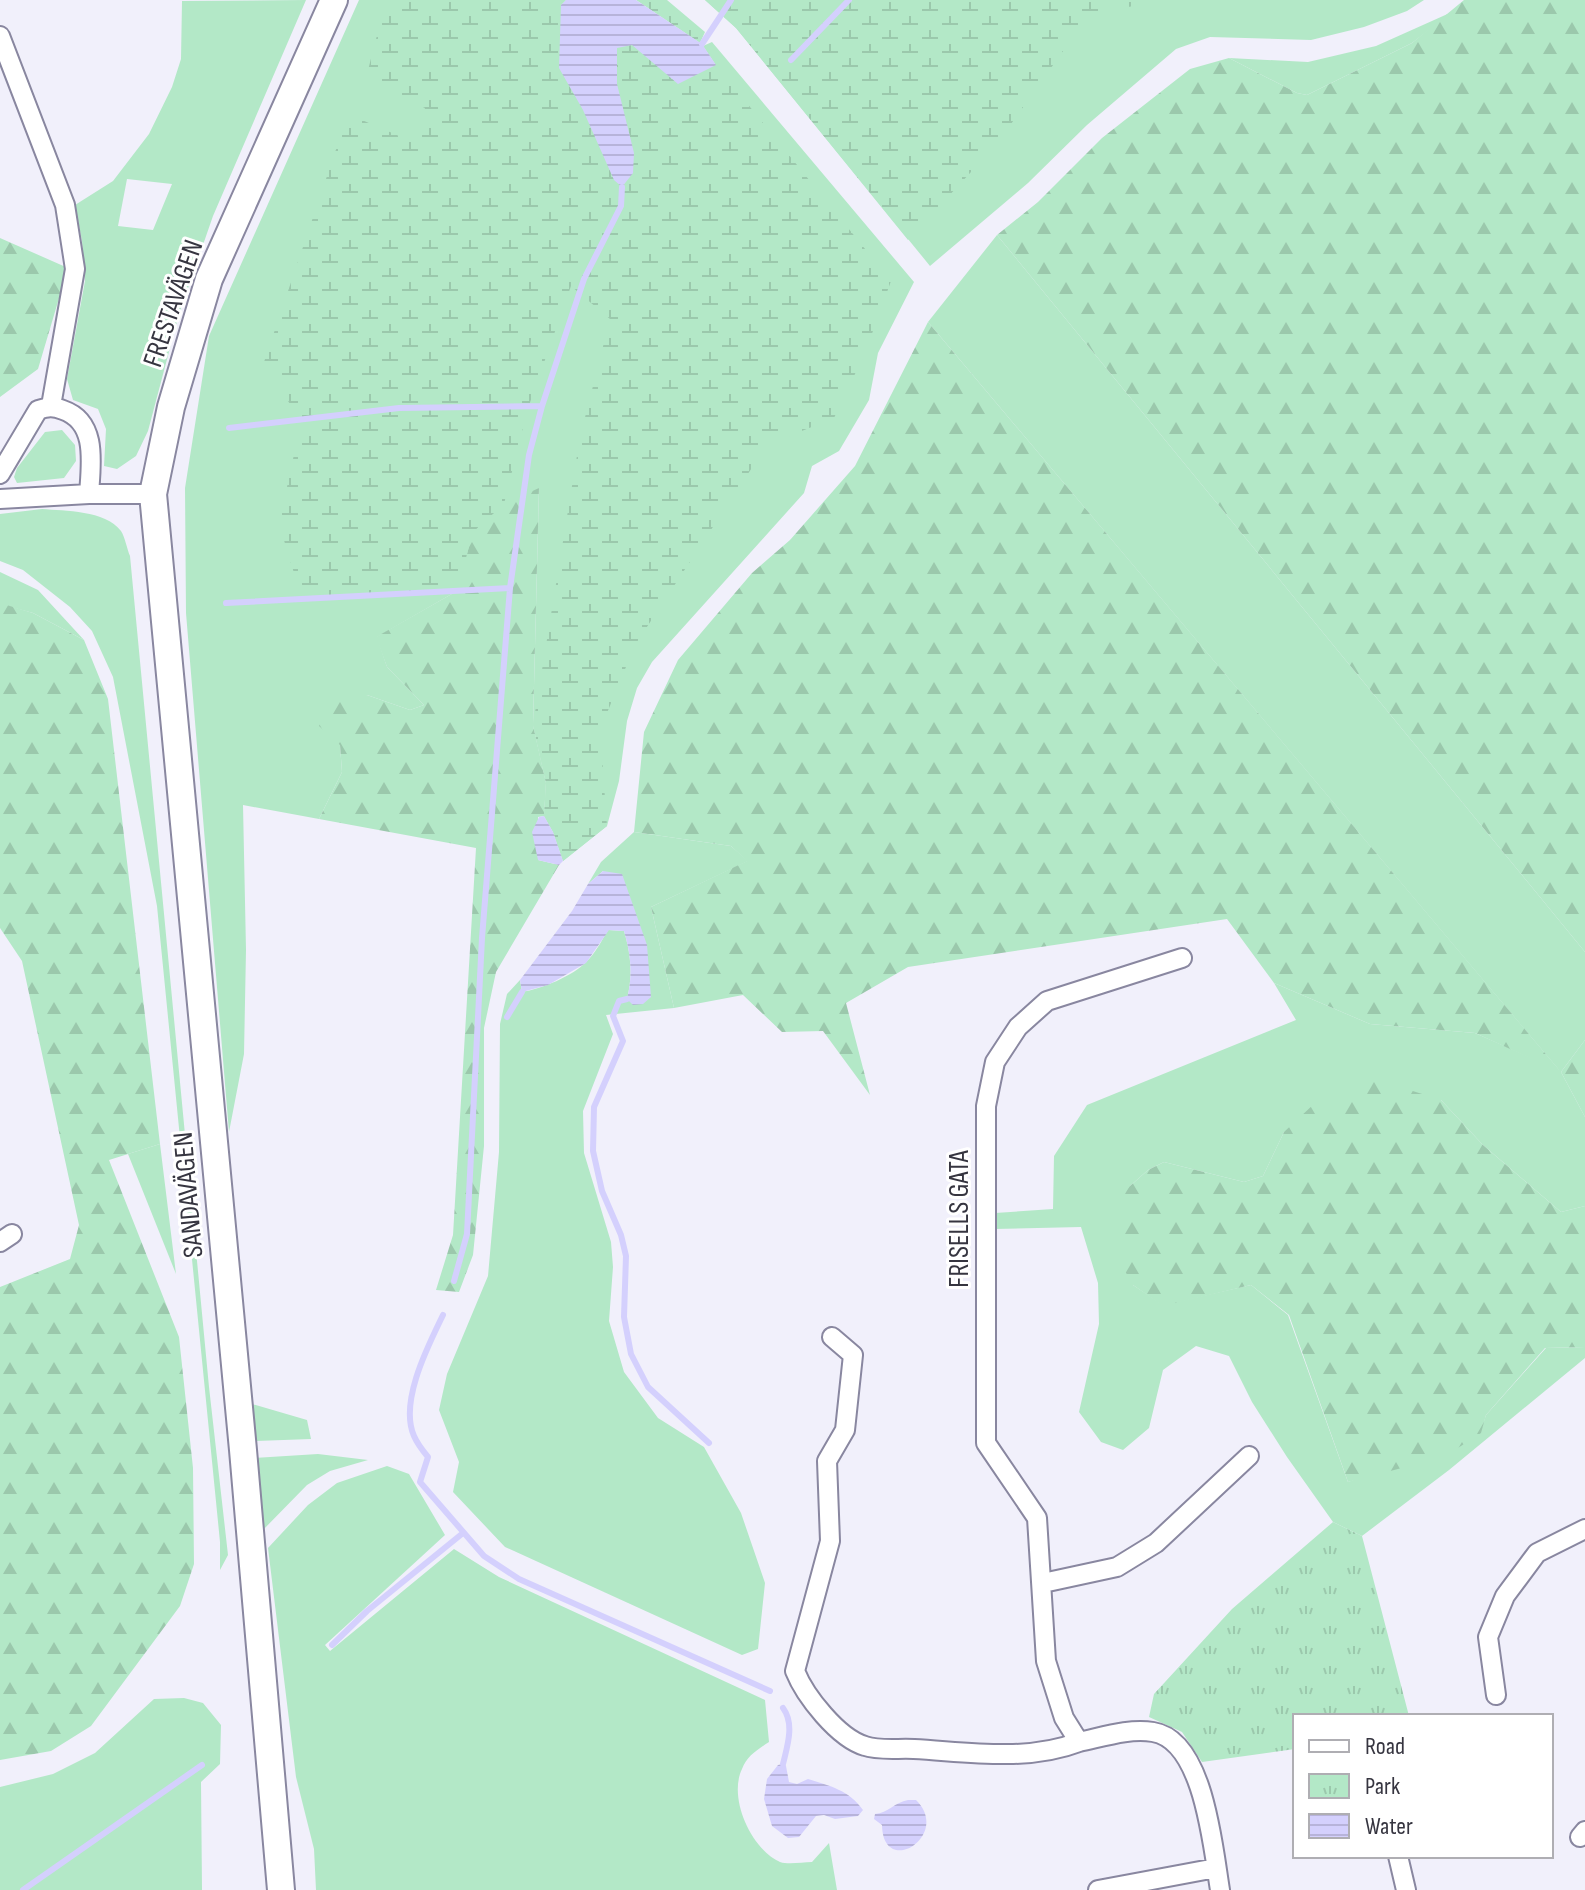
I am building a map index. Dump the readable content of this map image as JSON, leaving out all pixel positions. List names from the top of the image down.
{
  "streets": {
    "street": ["FRESTAVÄGEN", "SANDAVÄGEN", "FRISELLS GATA"]
  },
  "crossings": [
    ["FRESTAVÄGEN", "SANDAVÄGEN"]
  ],
  "legend": ["Road", "Park", "Water"]
}
